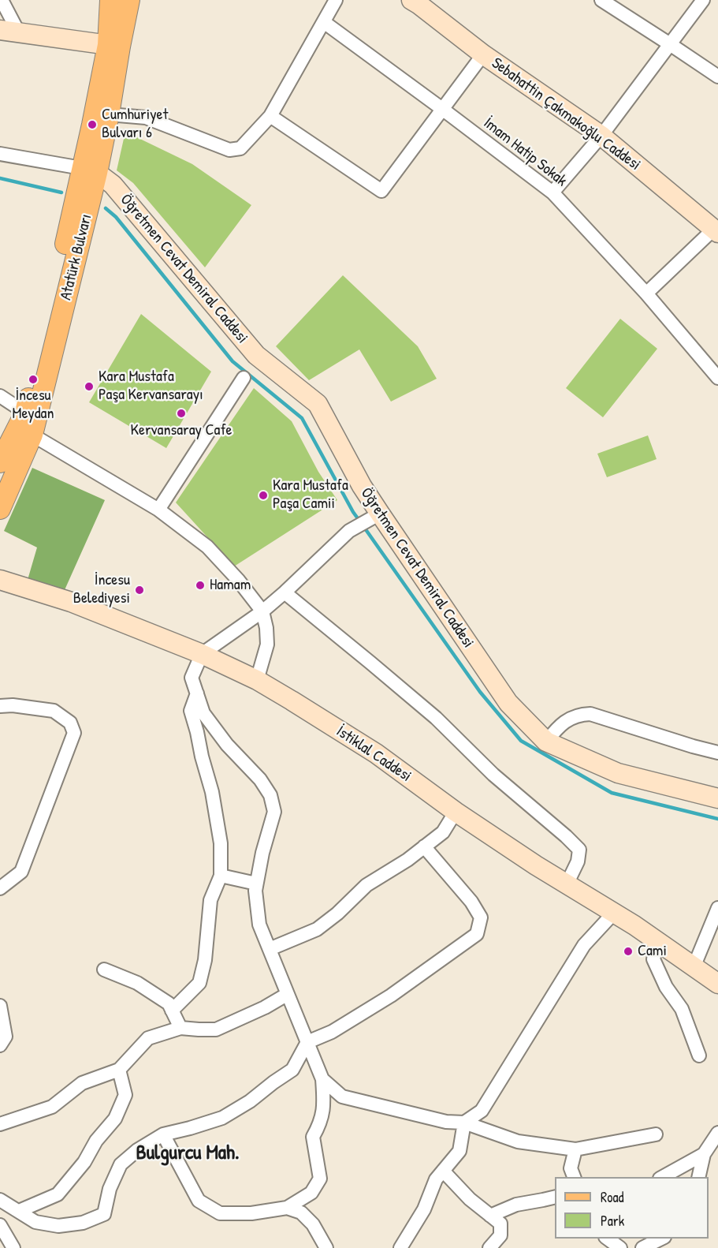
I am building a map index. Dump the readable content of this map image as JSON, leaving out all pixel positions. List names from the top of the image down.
{
  "streets": {
    "main road": [
      "Sebahattin Çakmakoğlu Caddesi",
      "Atatürk Bulvarı",
      "Öğretmen Cevat Demiral Caddesi",
      "İstiklal Caddesi"
    ],
    "street": ["İmam Hatip Sokak"]
  },
  "crossings": [
    ["Atatürk Bulvarı", "Öğretmen Cevat Demiral Caddesi"]
  ],
  "districts": ["Bulgurcu Mah."],
  "places": [
    "Cumhuriyet Bulvarı 6",
    "İncesu Meydan",
    "Kara Mustafa Paşa Kervansarayı",
    "Kervansaray Cafe",
    "Kara Mustafa Paşa Camii",
    "Hamam",
    "İncesu Belediyesi",
    "Cami"
  ],
  "legend": ["Road", "Park"]
}
